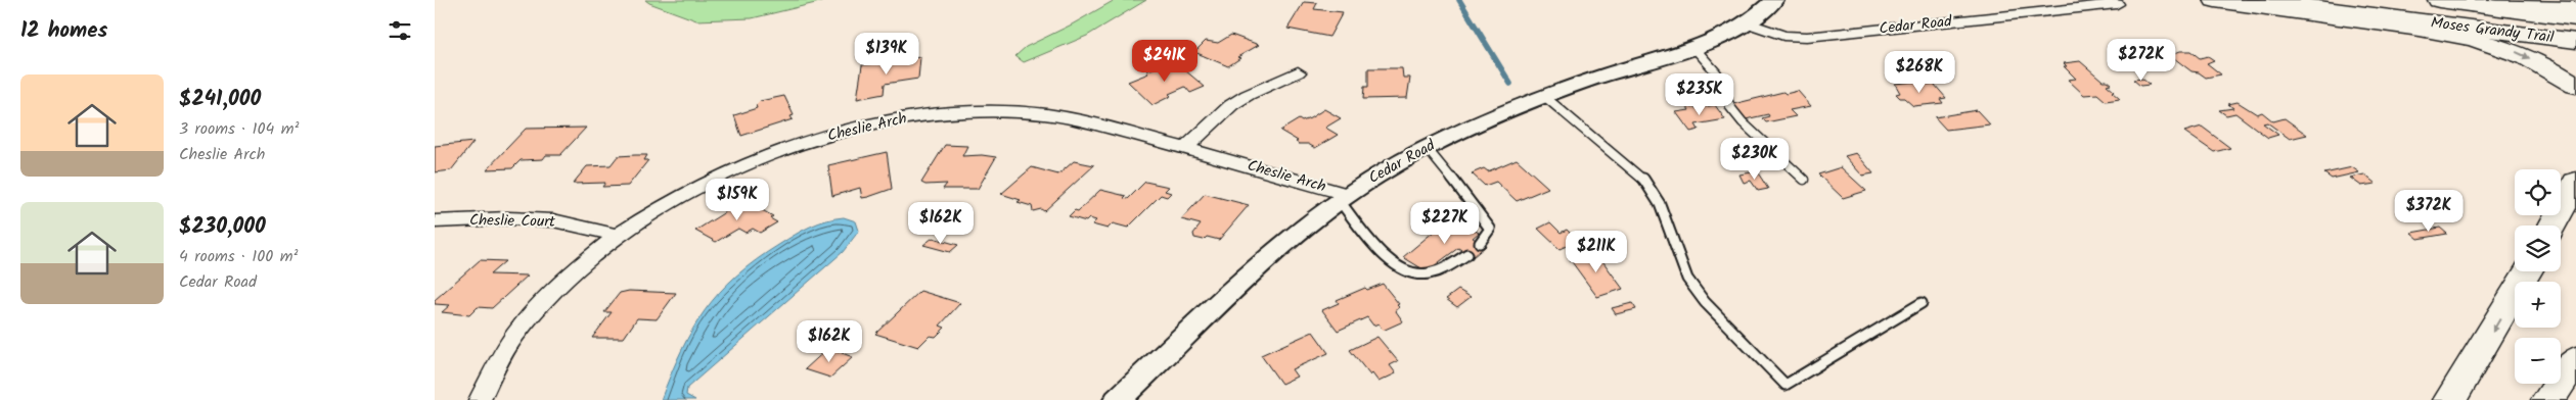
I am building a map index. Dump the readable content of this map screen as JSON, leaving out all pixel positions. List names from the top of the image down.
{
  "streets": {
    "main road": ["Moses Grandy Trail"],
    "street": ["Cedar Road", "Cheslie Arch", "Cheslie Court"]
  },
  "crossings": [
    ["Cedar Road", "Cheslie Arch"],
    ["Cheslie Arch", "Cheslie Court"]
  ],
  "page": {
    "heading": "12 homes",
    "price": [
      "$139K",
      "$272K",
      "$241K",
      "$268K",
      "$235K",
      "$230K",
      "$159K",
      "$372K",
      "$162K",
      "$227K",
      "$211K",
      "$162K"
    ],
    "list": [
      {
        "name": "$241,000",
        "note": "3 rooms · 104 m² · Cheslie Arch"
      },
      {
        "name": "$230,000",
        "note": "4 rooms · 100 m² · Cedar Road"
      }
    ],
    "map_buttons": ["+", "−"]
  }
}
